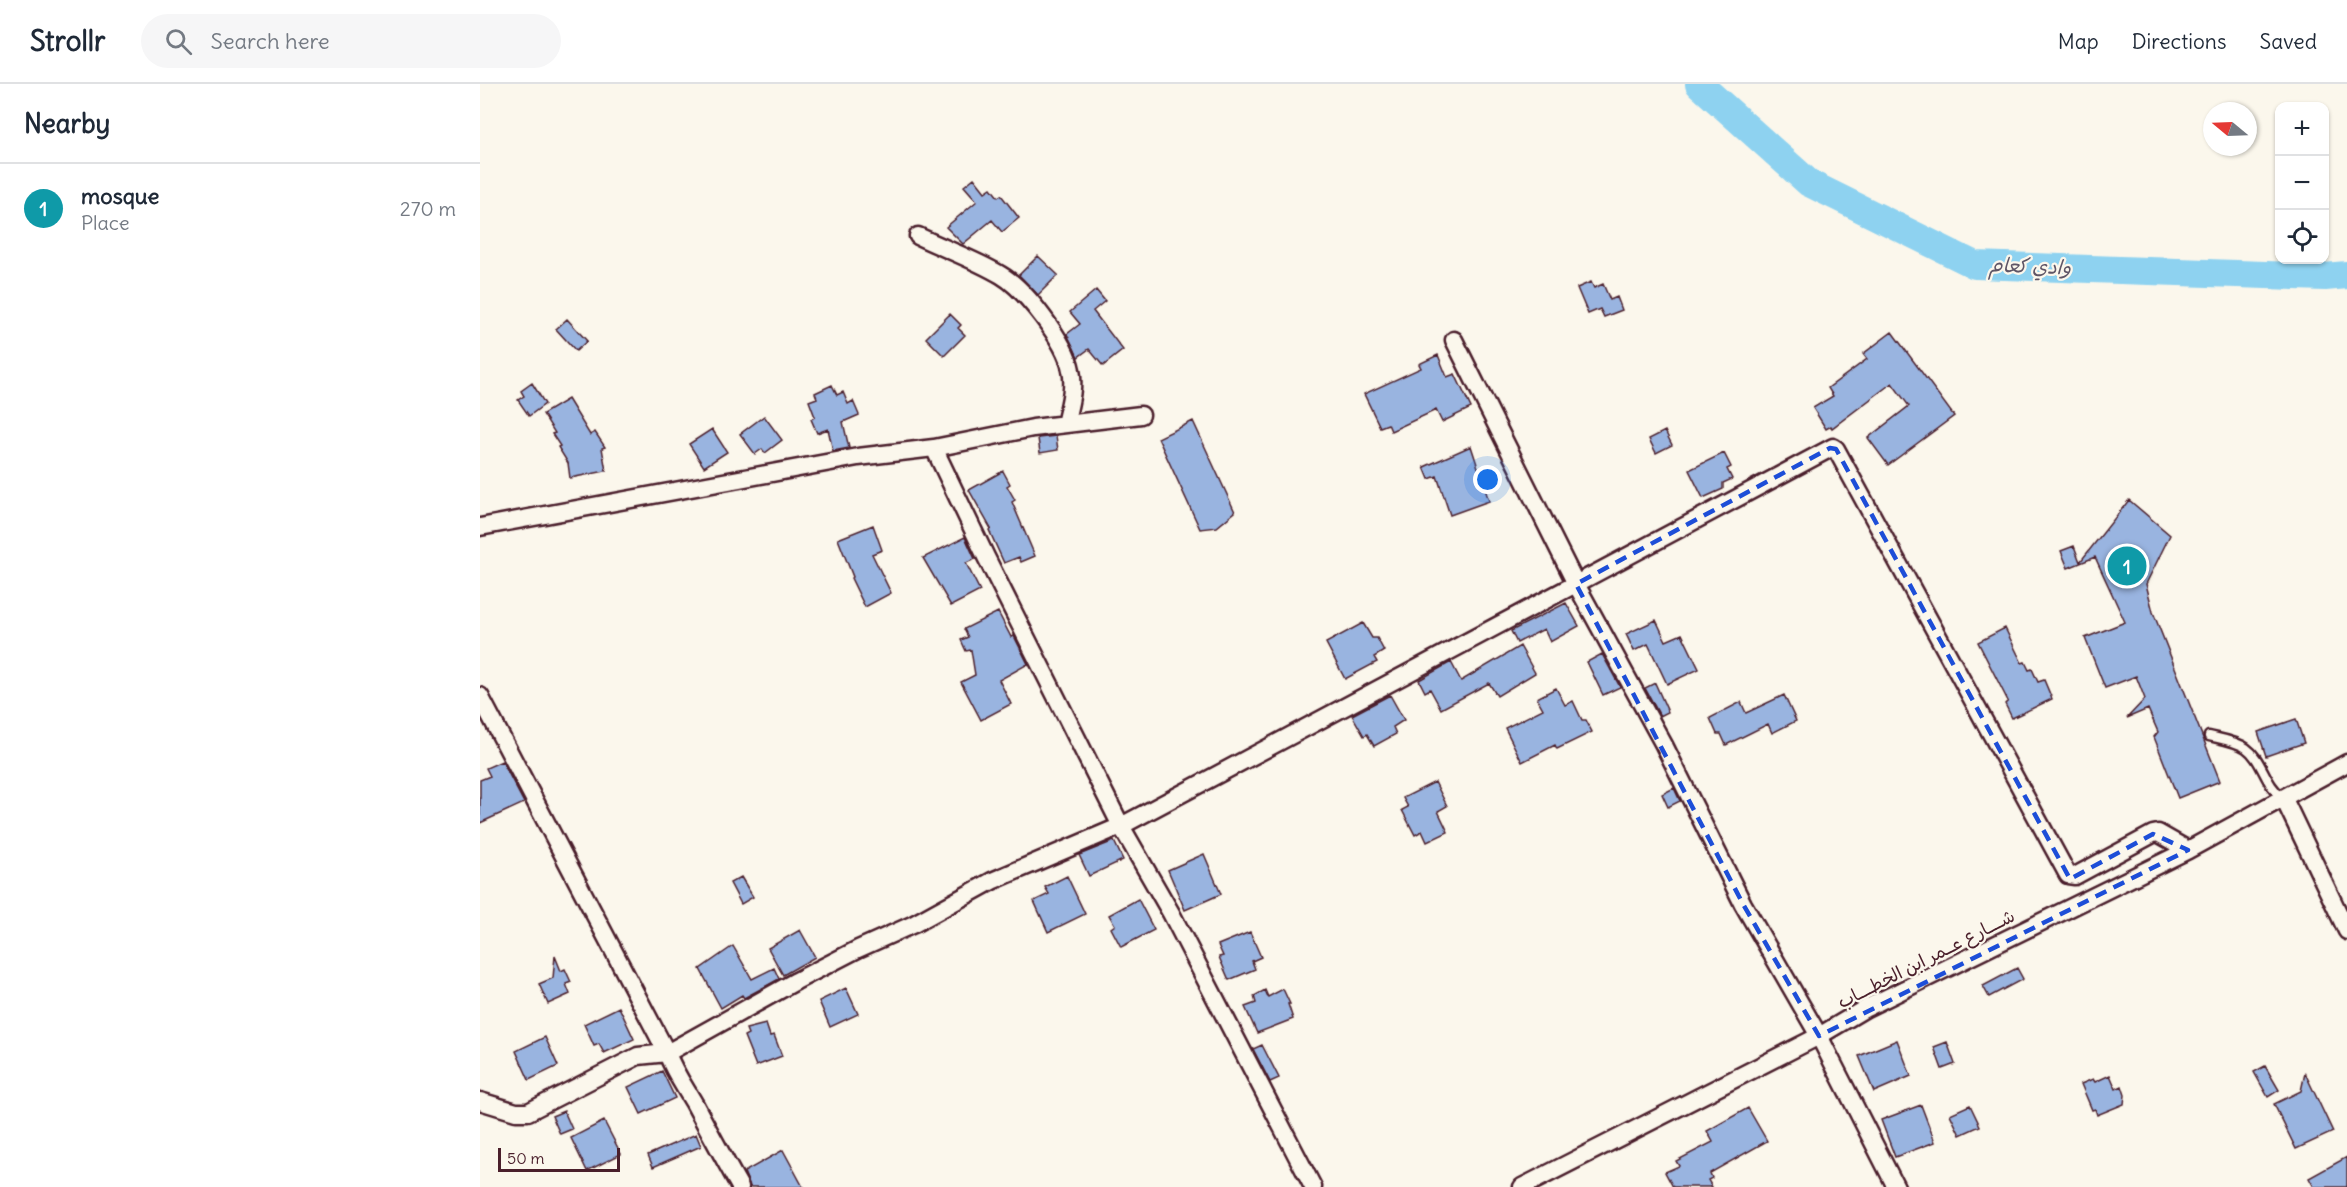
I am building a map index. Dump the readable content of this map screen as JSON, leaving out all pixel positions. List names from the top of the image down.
{
  "streets": {
    "street": ["شــــارع عــمر ابن الخطــــاب"]
  },
  "water": ["وادي كعام"],
  "scale_bar": "50 m",
  "north": "left",
  "page": {
    "header": "Strollr",
    "search": "Search here",
    "nav": ["Map", "Directions", "Saved"],
    "heading": "Nearby",
    "map_buttons": ["+", "−"],
    "list": [
      {
        "mark": "1",
        "name": "mosque",
        "note": "Place",
        "value": "270 m"
      }
    ],
    "pins": "1",
    "scale": "50 m"
  }
}
